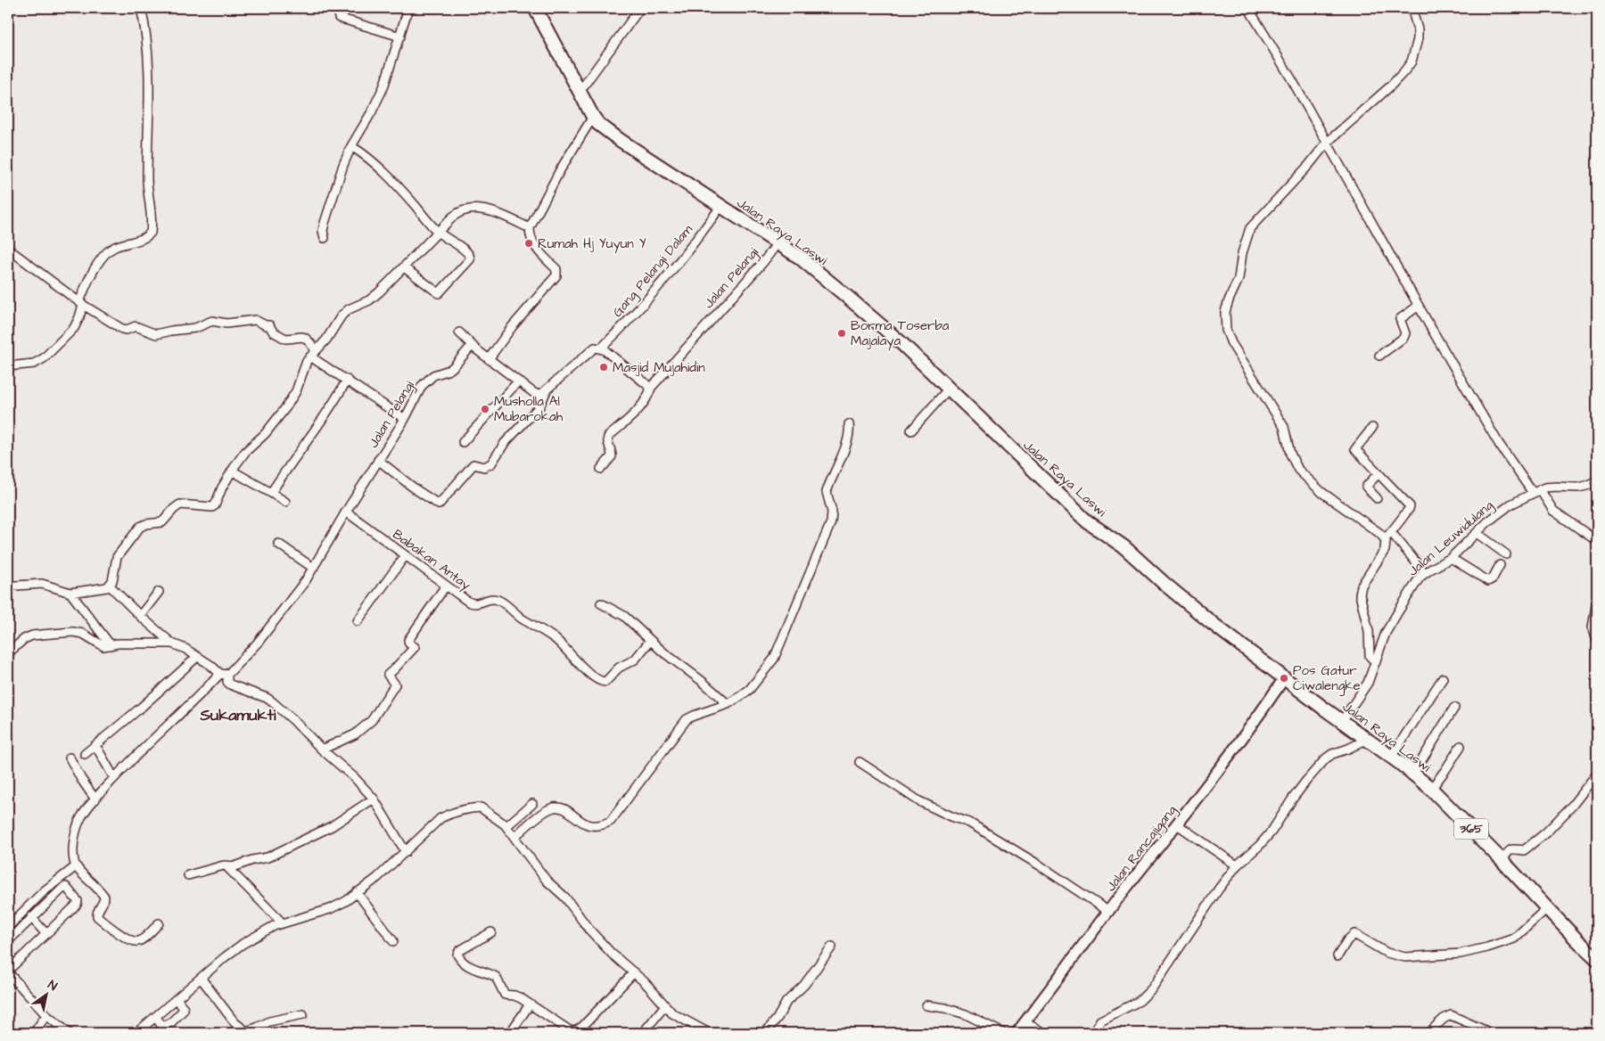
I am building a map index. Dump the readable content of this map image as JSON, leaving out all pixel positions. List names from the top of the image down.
{
  "streets": {
    "main road": ["Jalan Raya Laswi", "365", "Jalan Rancajigang"],
    "street": [
      "Gang Pelangi Dalam",
      "Jalan Pelangi",
      "Jalan Leuwidulang",
      "Babakan Antay"
    ]
  },
  "crossings": [
    ["Jalan Raya Laswi", "Gang Pelangi Dalam"],
    ["Jalan Raya Laswi", "Jalan Pelangi"],
    ["Jalan Raya Laswi", "Jalan Leuwidulang"],
    ["Jalan Raya Laswi", "Jalan Rancajigang"],
    ["Jalan Pelangi", "Babakan Antay"]
  ],
  "districts": ["Sukamukti"],
  "places": [
    "Rumah Hj Yuyun Y",
    "Borma Toserba Majalaya",
    "Masjid Mujahidin",
    "Musholla Al Mubarokah",
    "Pos Gatur Ciwalengke"
  ],
  "north": "top right"
}
